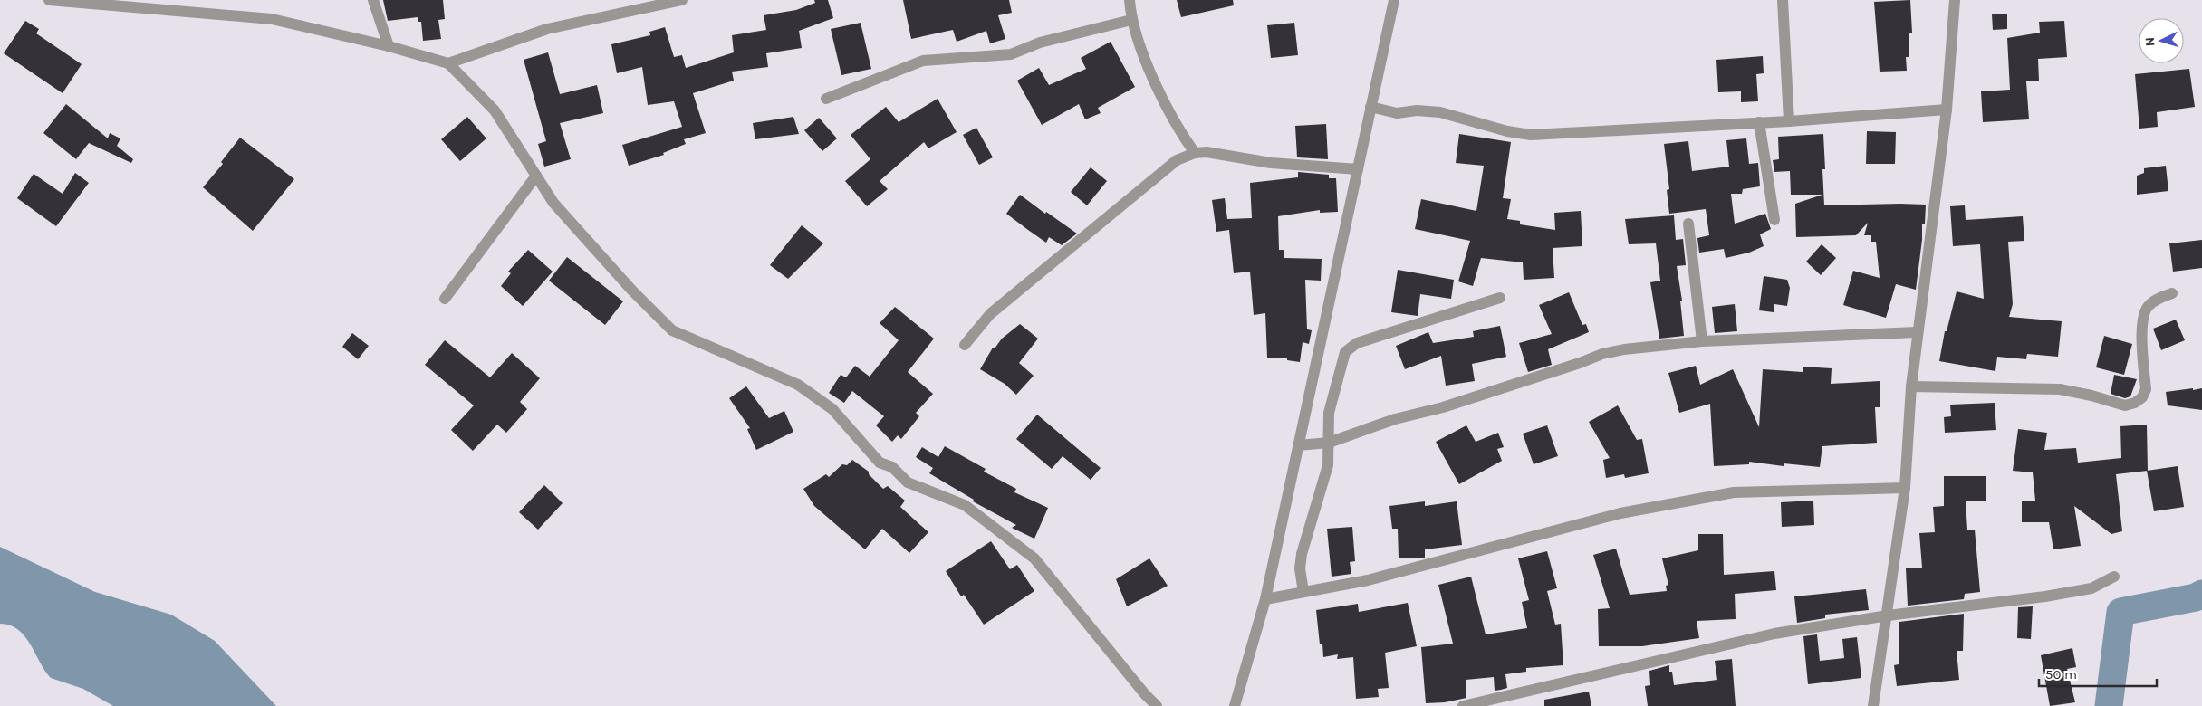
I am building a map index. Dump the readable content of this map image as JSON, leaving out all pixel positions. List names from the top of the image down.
{
  "scale_bar": "50 m",
  "north": "left"
}
